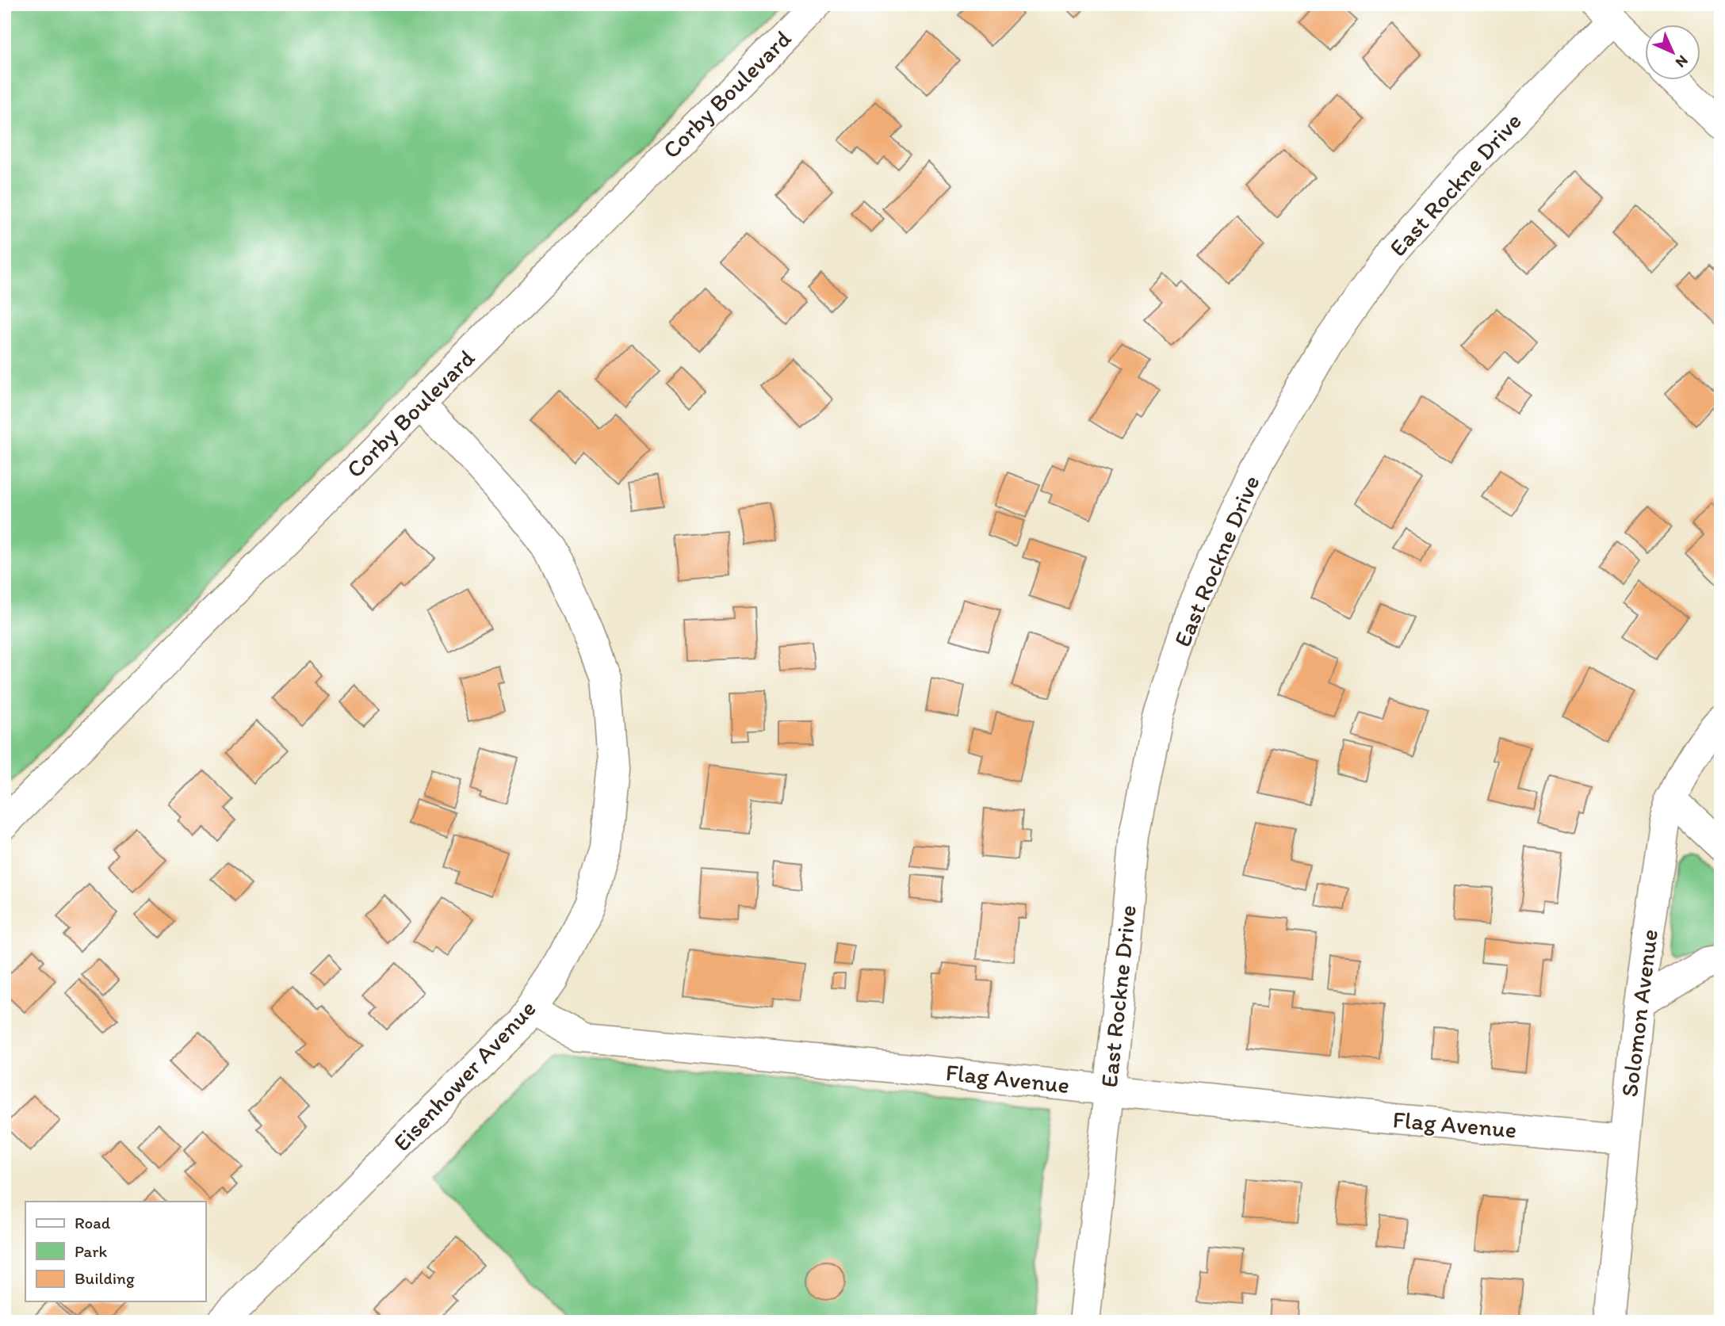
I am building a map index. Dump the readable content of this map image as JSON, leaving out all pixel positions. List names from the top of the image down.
{
  "streets": {
    "street": [
      "Corby Boulevard",
      "East Rockne Drive",
      "Solomon Avenue",
      "Eisenhower Avenue",
      "Flag Avenue"
    ]
  },
  "crossings": [
    ["Corby Boulevard", "Eisenhower Avenue"],
    ["East Rockne Drive", "Flag Avenue"],
    ["Solomon Avenue", "Flag Avenue"],
    ["Eisenhower Avenue", "Flag Avenue"]
  ],
  "legend": ["Road", "Park", "Building"],
  "north": "bottom right"
}
